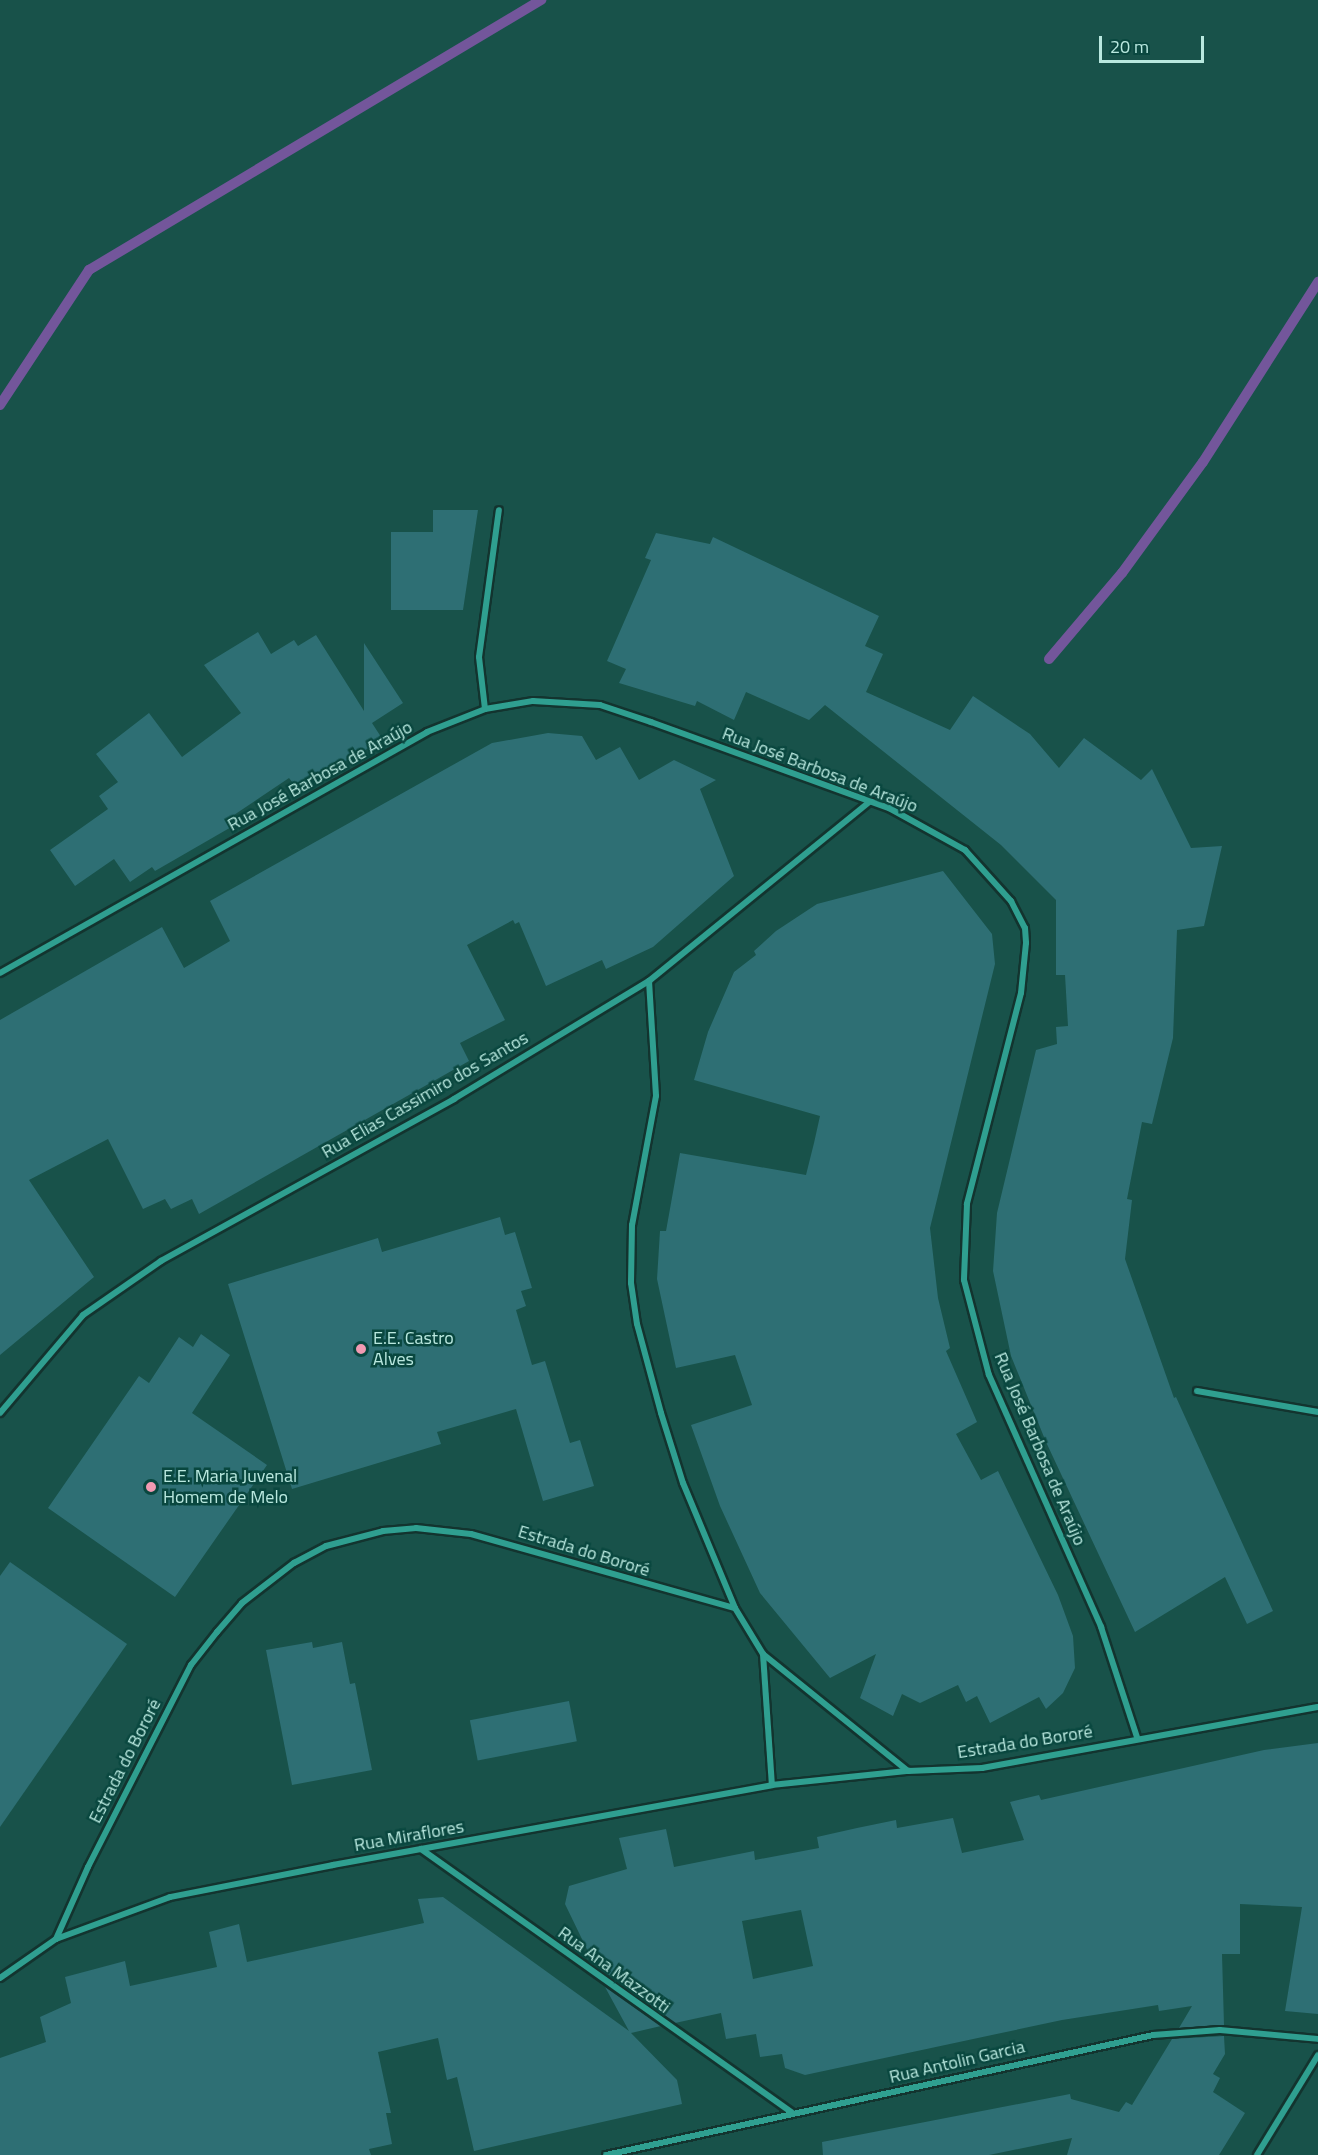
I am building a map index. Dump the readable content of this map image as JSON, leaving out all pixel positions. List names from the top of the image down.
{
  "streets": {
    "street": [
      "Rua José Barbosa de Araújo",
      "Rua Elias Cassimiro dos Santos",
      "Estrada do Bororé",
      "Rua Miraflores",
      "Rua Ana Mazzotti",
      "Rua Antolin Garcia"
    ]
  },
  "crossings": [
    ["Rua José Barbosa de Araújo", "Rua Elias Cassimiro dos Santos"],
    ["Rua José Barbosa de Araújo", "Estrada do Bororé"],
    ["Estrada do Bororé", "Rua Miraflores"],
    ["Rua Miraflores", "Rua Ana Mazzotti"],
    ["Rua Ana Mazzotti", "Rua Antolin Garcia"]
  ],
  "places": ["E.E. Castro Alves", "E.E. Maria Juvenal Homem de Melo"],
  "scale_bar": "20 m"
}
